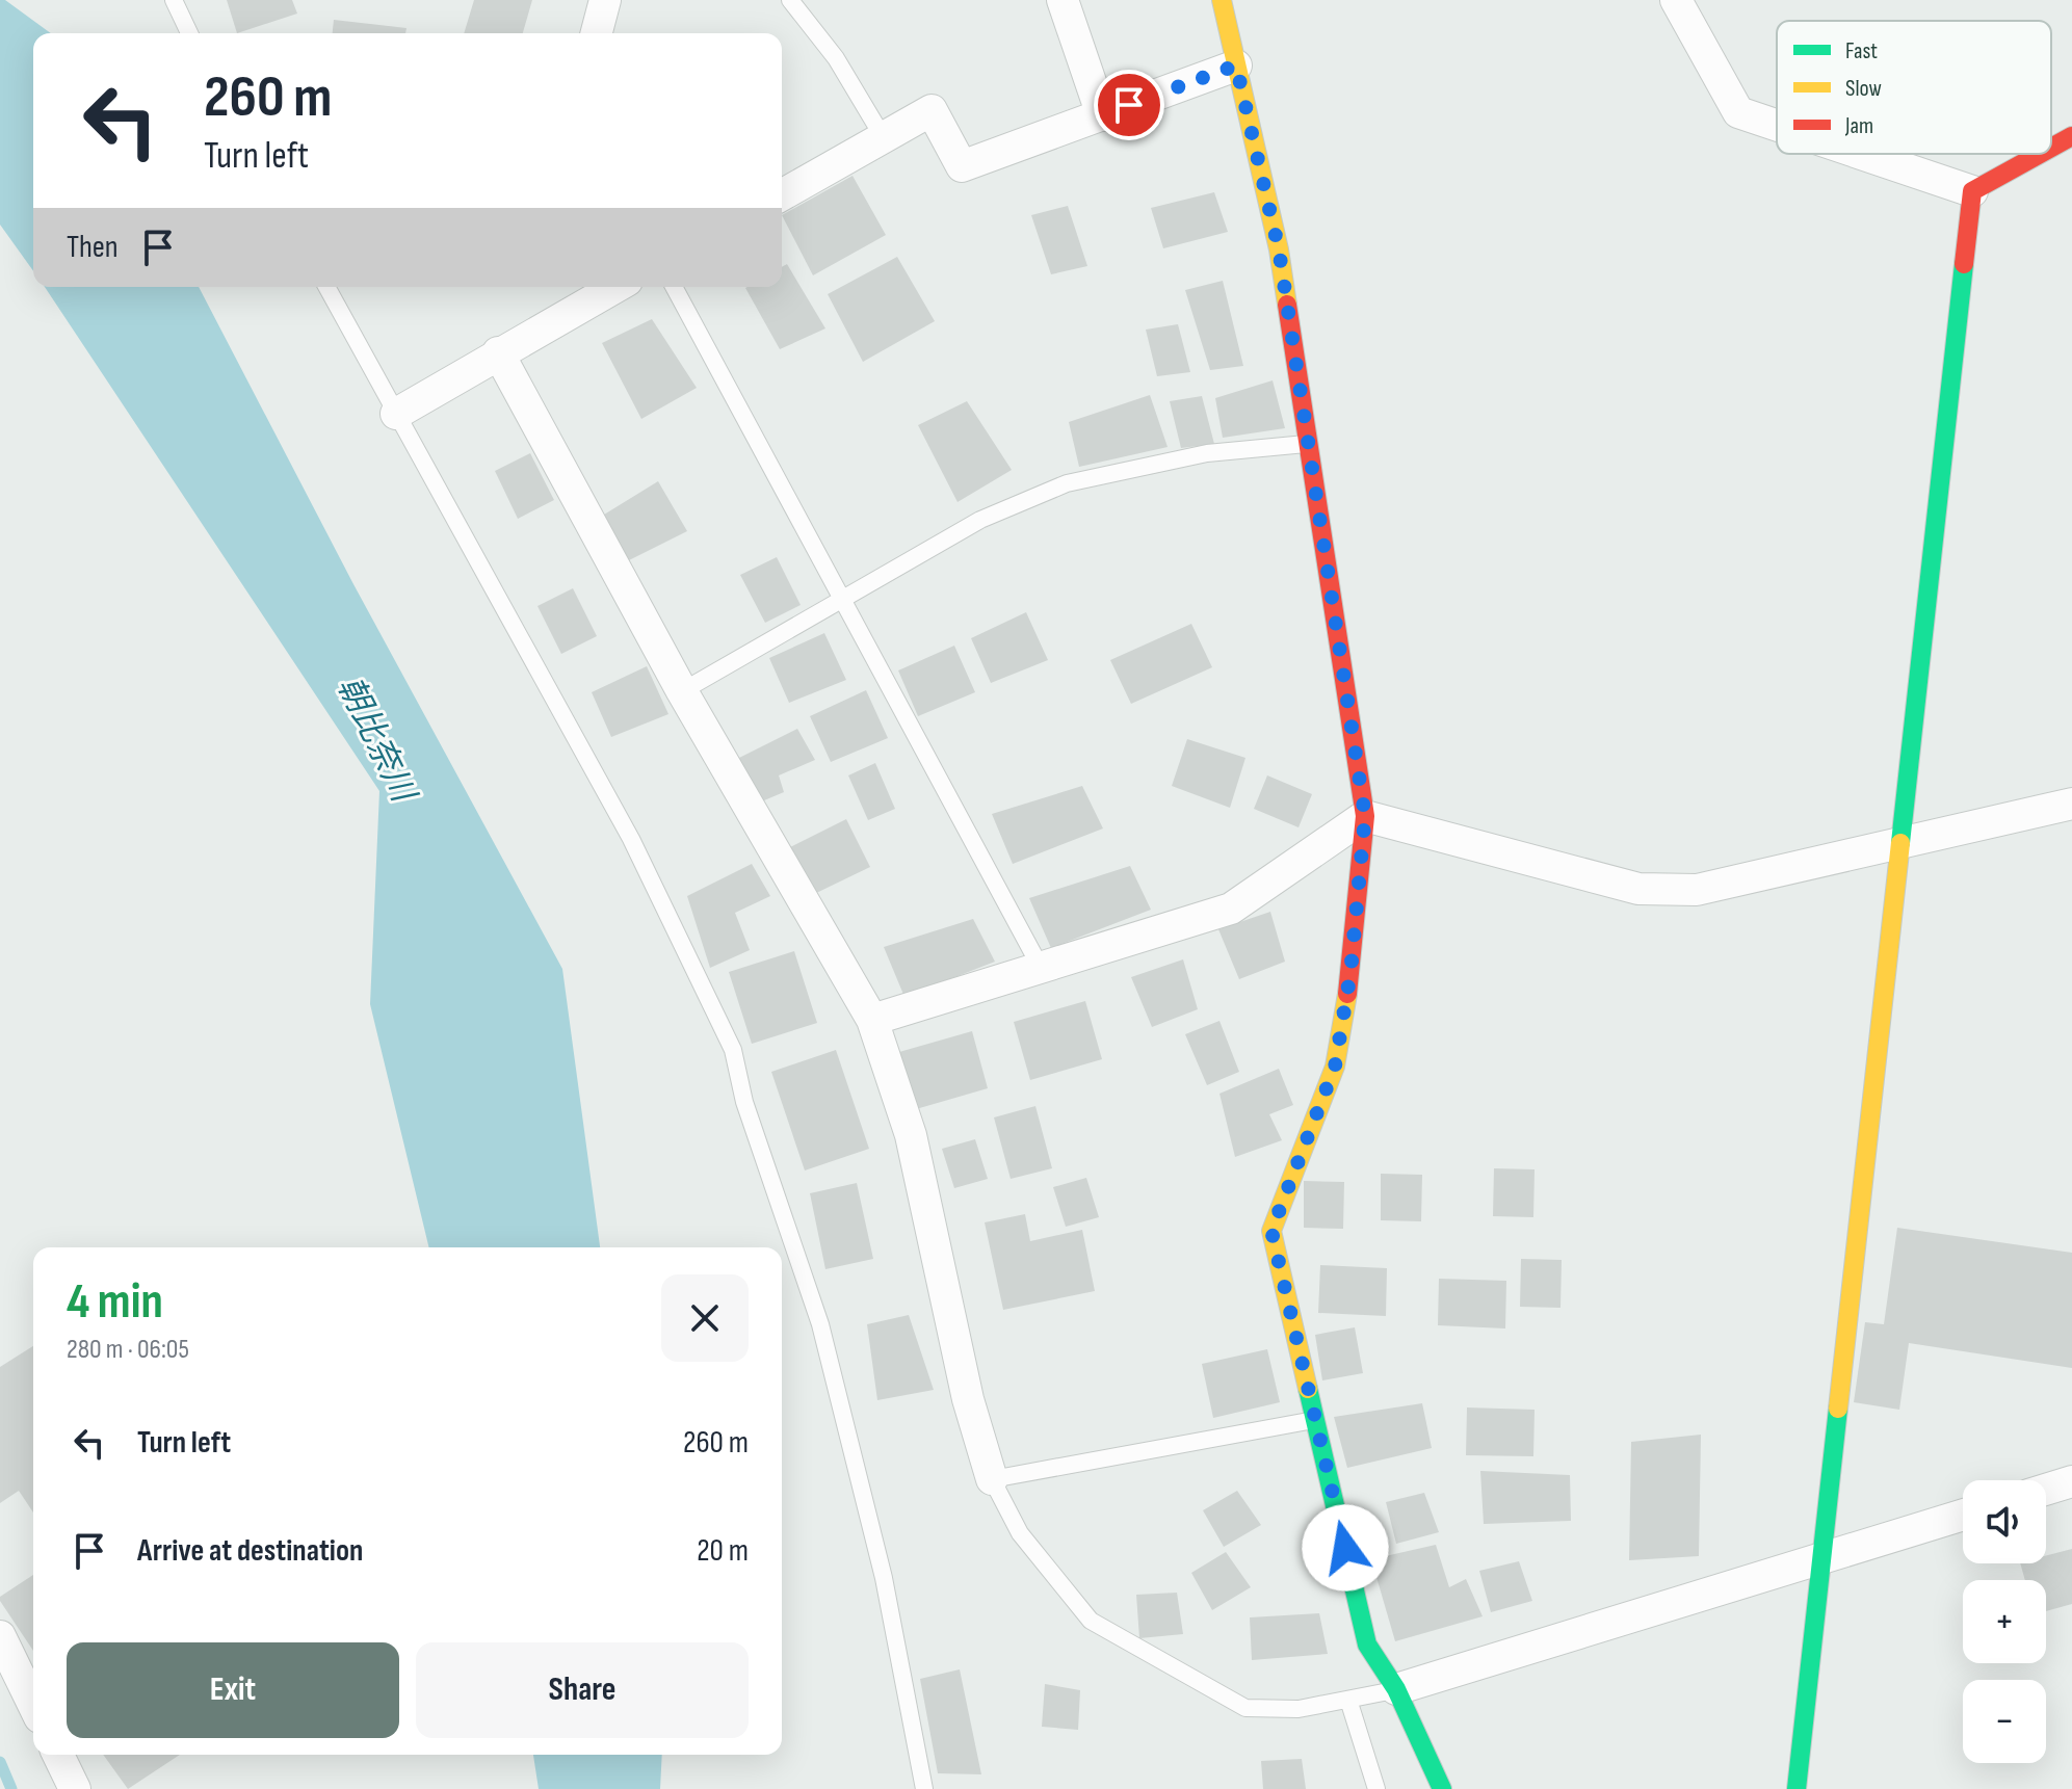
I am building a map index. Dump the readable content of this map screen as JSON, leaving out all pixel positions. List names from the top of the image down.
{
  "water": ["朝比奈川"],
  "legend": ["Fast", "Slow", "Jam"],
  "page": {
    "turn": ["260 m", "Turn left"],
    "then": "Then",
    "heading": ["4 min", "280 m · 06:05"],
    "list": [
      {
        "name": "Turn left",
        "value": "260 m"
      },
      {
        "name": "Arrive at destination",
        "value": "20 m"
      }
    ],
    "map_buttons": ["+", "−"],
    "buttons": ["Exit", "Share"]
  }
}
